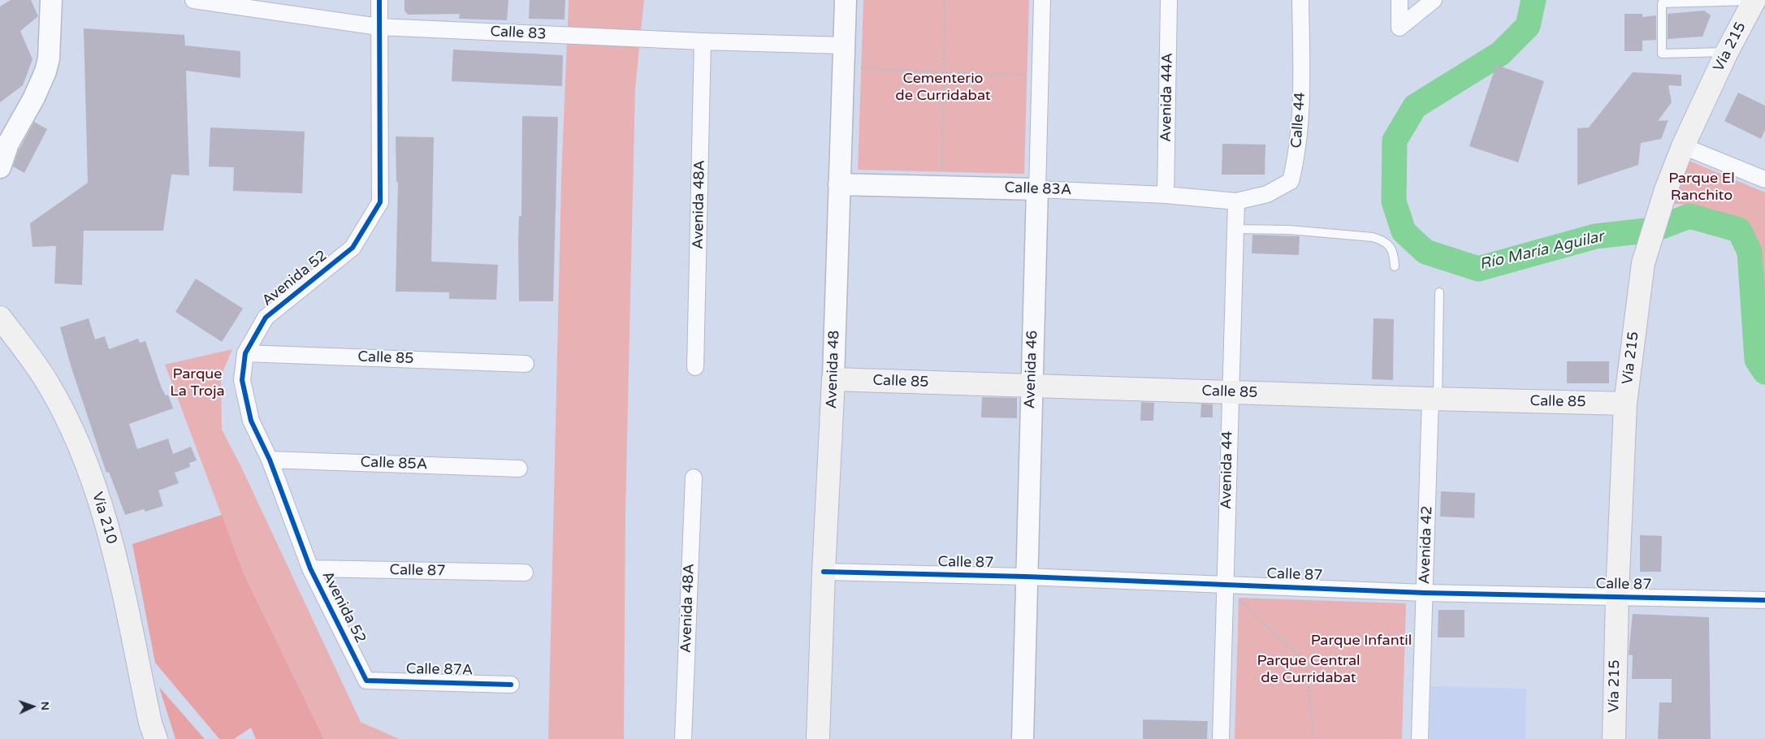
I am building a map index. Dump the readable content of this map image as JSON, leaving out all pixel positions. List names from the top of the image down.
{
  "streets": {
    "main road": [
      "Vía 215",
      "Calle 85",
      "Avenida 48",
      "Vía 210"
    ],
    "street": [
      "Calle 83",
      "Avenida 44A",
      "Calle 44",
      "Calle 83A",
      "Avenida 48A",
      "Avenida 52",
      "Avenida 46",
      "Calle 85A",
      "Avenida 44",
      "Avenida 42",
      "Calle 87",
      "Calle 87A"
    ]
  },
  "crossings": [
    ["Calle 83", "Avenida 48A"],
    ["Calle 83", "Avenida 52"],
    ["Calle 83", "Avenida 48"],
    ["Vía 215", "Calle 85"],
    ["Vía 215", "Calle 87"],
    ["Avenida 44A", "Calle 83A"],
    ["Calle 44", "Calle 83A"],
    ["Calle 44", "Avenida 44"],
    ["Calle 83A", "Avenida 48"],
    ["Calle 83A", "Avenida 46"],
    ["Calle 83A", "Avenida 44"],
    ["Avenida 52", "Calle 85"],
    ["Avenida 52", "Calle 85A"],
    ["Avenida 52", "Calle 87"],
    ["Avenida 52", "Calle 87A"],
    ["Calle 85", "Avenida 48"],
    ["Calle 85", "Avenida 46"],
    ["Calle 85", "Avenida 44"],
    ["Calle 85", "Avenida 42"],
    ["Avenida 48", "Calle 87"],
    ["Avenida 46", "Calle 87"],
    ["Avenida 44", "Calle 87"],
    ["Avenida 42", "Calle 87"]
  ],
  "water": ["Río María Aguilar"],
  "parks": [
    "Cementerio de Curridabat",
    "Parque El Ranchito",
    "Parque La Troja",
    "Parque Infantil",
    "Parque Central de Curridabat"
  ],
  "north": "right"
}
